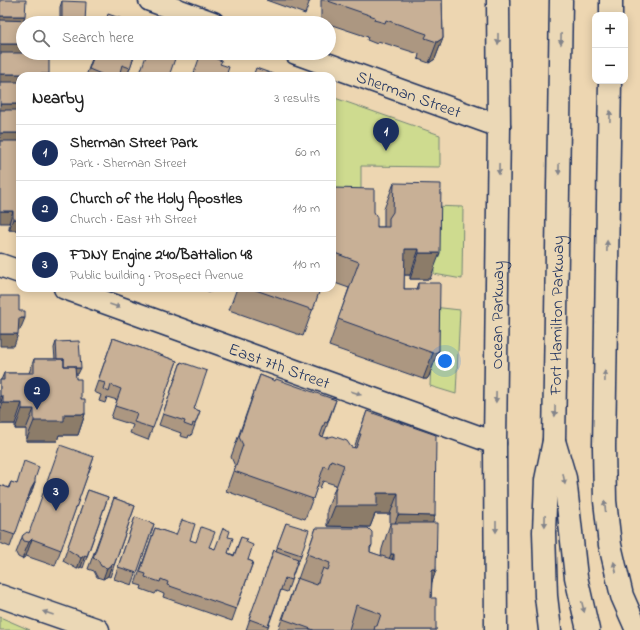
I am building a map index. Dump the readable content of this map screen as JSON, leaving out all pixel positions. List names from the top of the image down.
{
  "streets": {
    "main road": [
      "Sherman Street",
      "Ocean Parkway",
      "Fort Hamilton Parkway",
      "East 7th Street"
    ]
  },
  "crossings": [
    ["Sherman Street", "Ocean Parkway"],
    ["Ocean Parkway", "East 7th Street"]
  ],
  "one_way": ["East 7th Street"],
  "page": {
    "map_buttons": ["+", "−"],
    "search": "Search here",
    "heading": ["Nearby", "3 results"],
    "pins": ["1", "2", "3"],
    "list": [
      {
        "mark": "1",
        "name": "Sherman Street Park",
        "note": "Park · Sherman Street",
        "value": "60 m"
      },
      {
        "mark": "2",
        "name": "Church of the Holy Apostles",
        "note": "Church · East 7th Street",
        "value": "110 m"
      },
      {
        "mark": "3",
        "name": "FDNY Engine 240/Battalion 48",
        "note": "Public building · Prospect Avenue",
        "value": "110 m"
      }
    ]
  }
}
